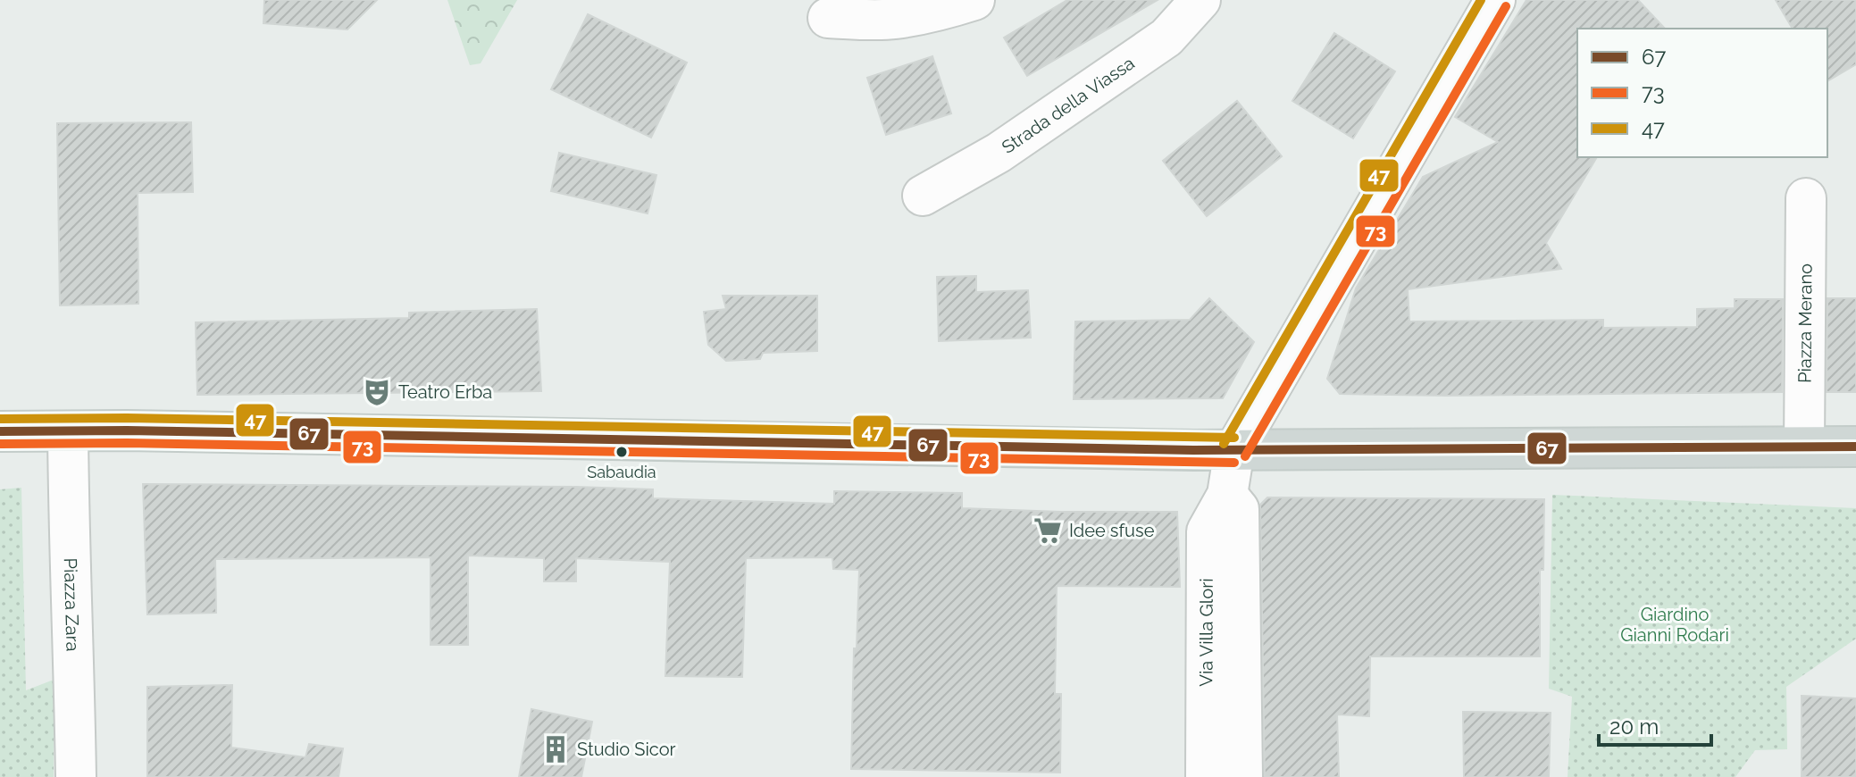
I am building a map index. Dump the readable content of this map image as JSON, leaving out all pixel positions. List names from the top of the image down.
{
  "streets": {
    "street": [
      "Strada della Viassa",
      "Piazza Merano",
      "Piazza Zara",
      "Via Villa Glori"
    ]
  },
  "parks": ["Giardino Gianni Rodari"],
  "places": {
    "theatre": ["Teatro Erba"],
    "other": ["Sabaudia"],
    "supermarket": ["Idee sfuse"],
    "building": ["Studio Sicor"]
  },
  "lines": ["transit line 47", "transit line 73", "transit line 67"],
  "legend": ["67", "73", "47"],
  "scale_bar": "20 m"
}
